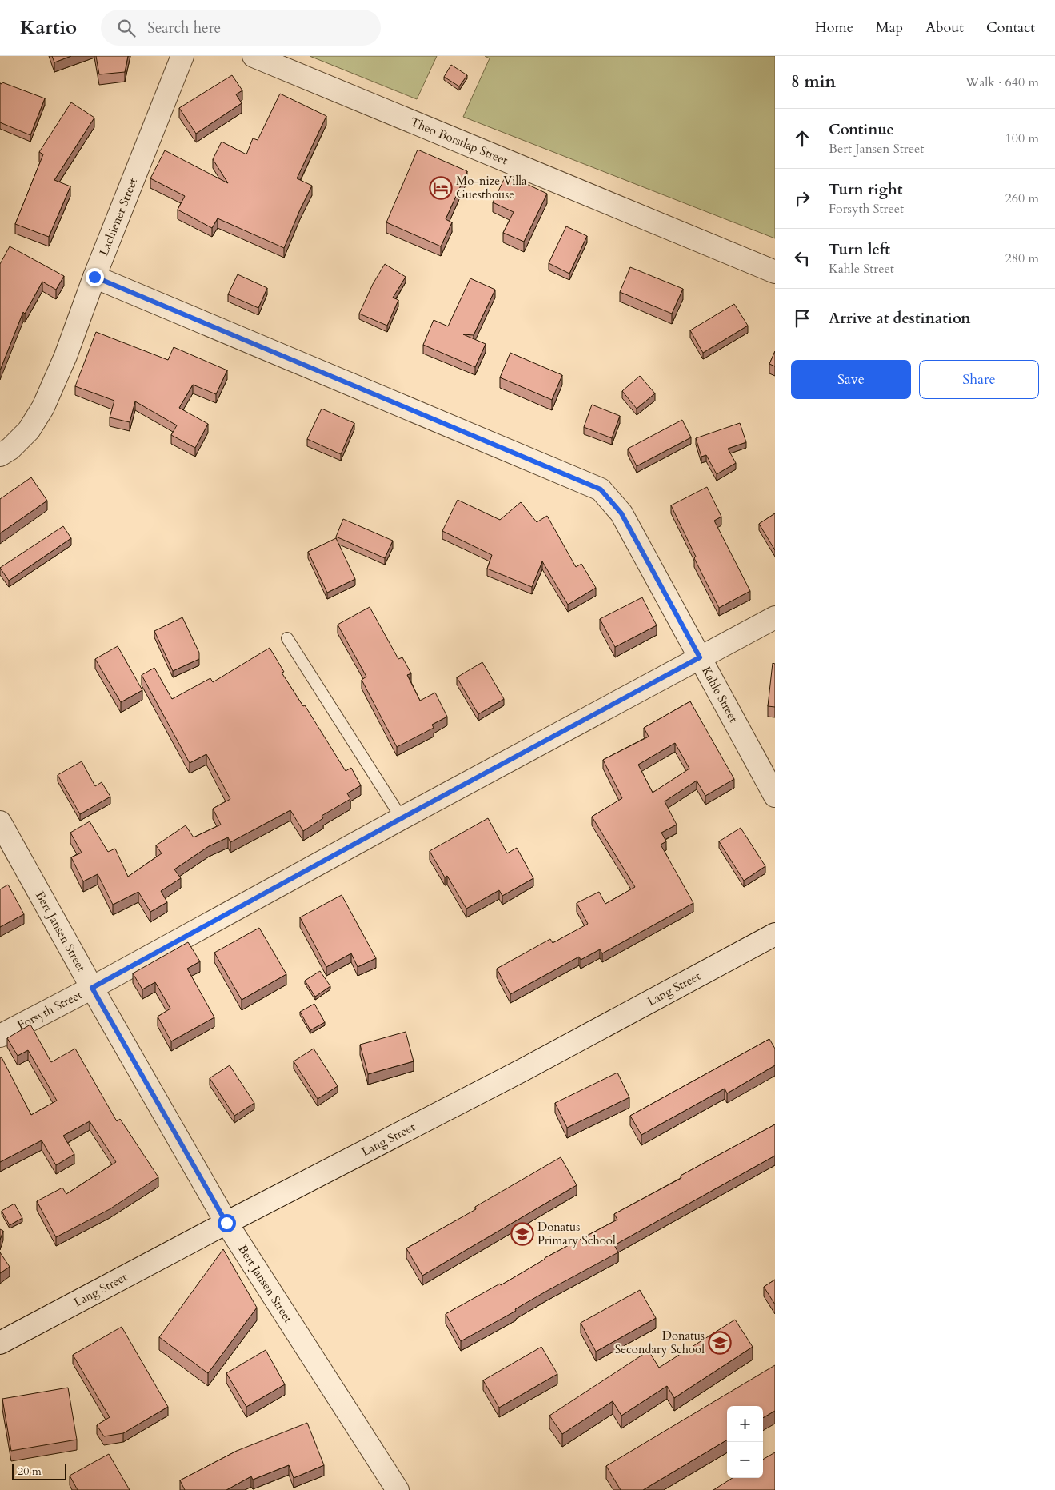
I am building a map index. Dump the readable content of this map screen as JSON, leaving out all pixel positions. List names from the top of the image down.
{
  "streets": {
    "street": [
      "Theo Borstlap Street",
      "Lachiener Street",
      "Kahle Street",
      "Bert Jansen Street",
      "Lang Street",
      "Forsyth Street"
    ]
  },
  "crossings": [
    ["Lachiener Street", "Kahle Street"],
    ["Kahle Street", "Forsyth Street"],
    ["Bert Jansen Street", "Lang Street"],
    ["Bert Jansen Street", "Forsyth Street"]
  ],
  "places": {
    "hotel": ["Mo-nize Villa Guesthouse"],
    "school or university": ["Donatus Primary School", "Donatus Secondary School"]
  },
  "scale_bar": "20 m",
  "page": {
    "header": "Kartio",
    "search": "Search here",
    "nav": [
      "Home",
      "Map",
      "About",
      "Contact"
    ],
    "heading": ["8 min", "Walk · 640 m"],
    "list": [
      ["Continue", "Bert Jansen Street", "100 m"],
      ["Turn right", "Forsyth Street", "260 m"],
      ["Turn left", "Kahle Street", "280 m"],
      "Arrive at destination"
    ],
    "buttons": ["Save", "Share"],
    "map_buttons": ["+", "−"],
    "scale": "20 m"
  }
}
